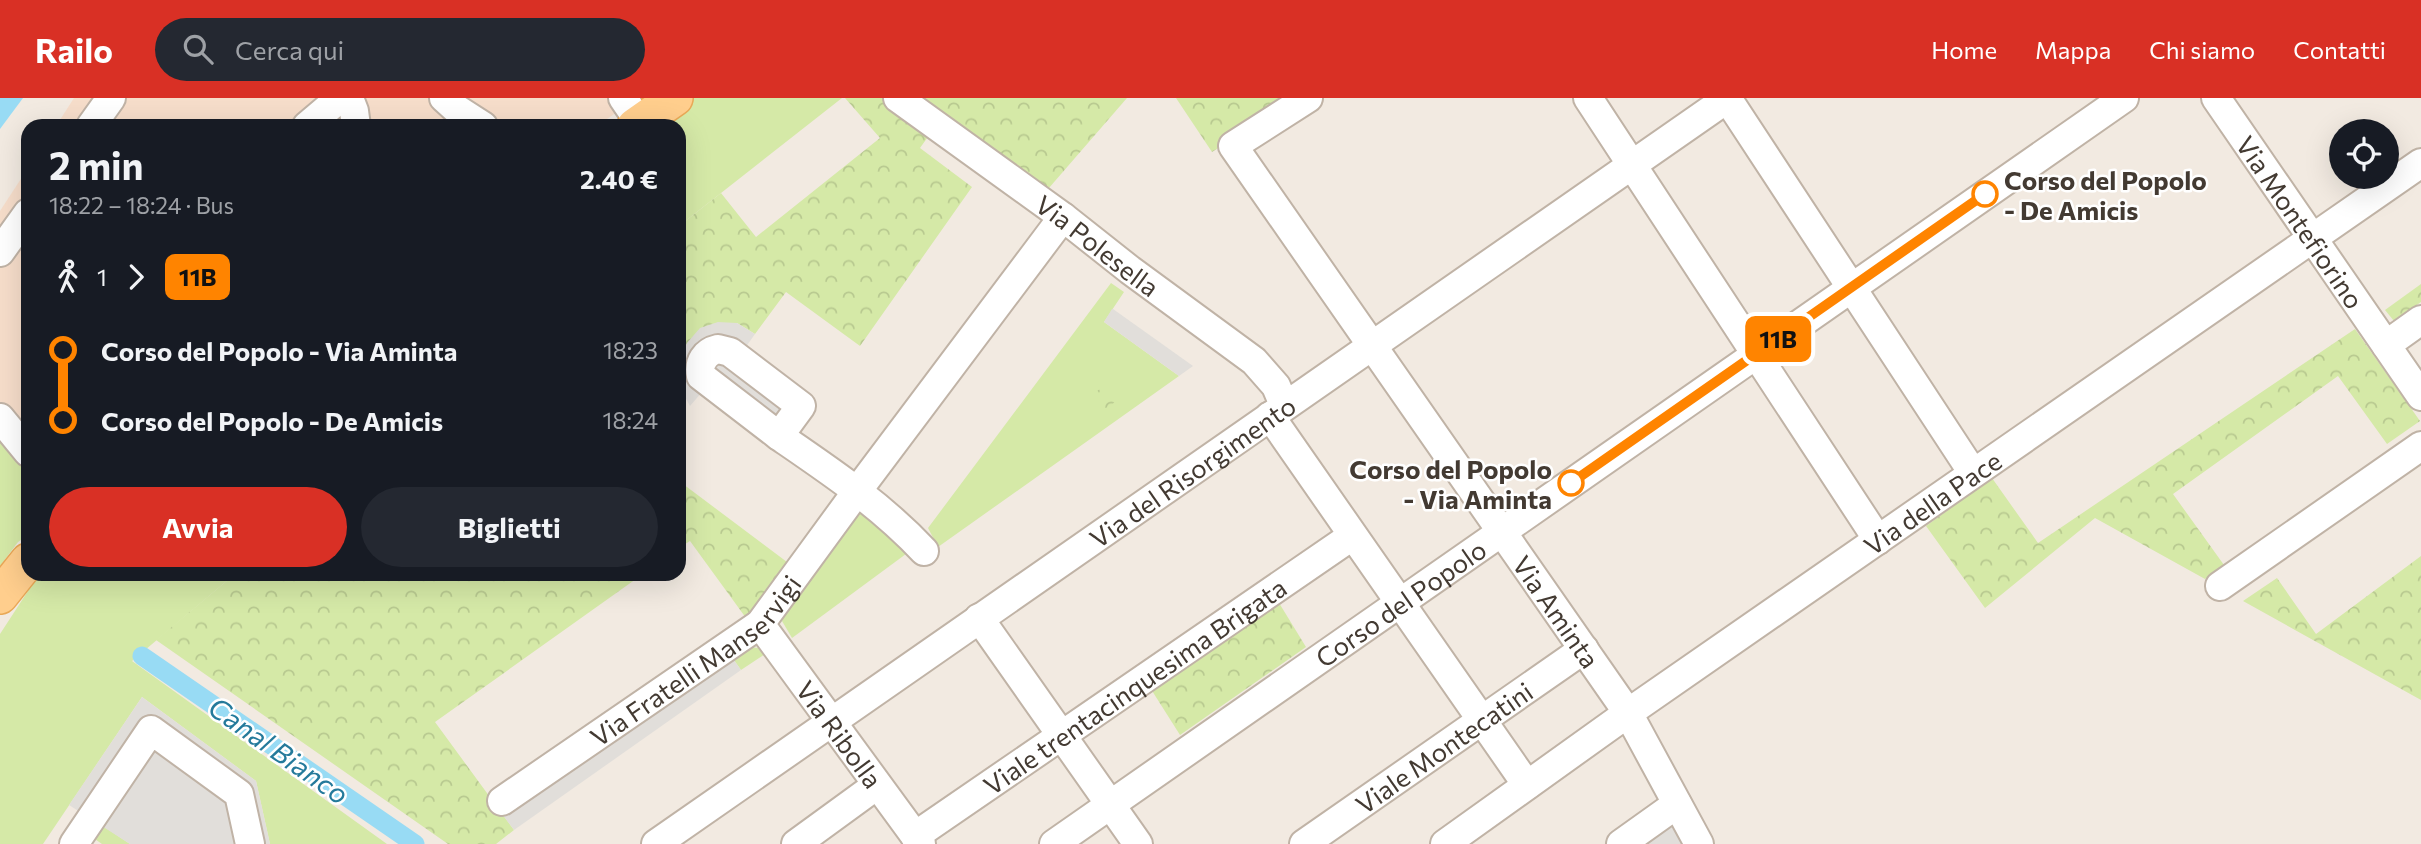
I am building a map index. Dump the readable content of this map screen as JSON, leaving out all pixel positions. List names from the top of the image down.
{
  "streets": {
    "street": [
      "Via Montefiorino",
      "Via Polesella",
      "Via del Risorgimento",
      "Via della Pace",
      "Corso del Popolo",
      "Via Aminta",
      "Via Fratelli Manservigi",
      "Viale trentacinquesima Brigata",
      "Via Ribolla",
      "Viale Montecatini"
    ]
  },
  "crossings": [
    ["Via Montefiorino", "Via della Pace"],
    ["Via Polesella", "Via del Risorgimento"],
    ["Via Polesella", "Via della Pace"],
    ["Via Polesella", "Corso del Popolo"],
    ["Via Polesella", "Via Fratelli Manservigi"],
    ["Via Polesella", "Viale trentacinquesima Brigata"],
    ["Via Polesella", "Viale Montecatini"],
    ["Via del Risorgimento", "Via Aminta"],
    ["Via del Risorgimento", "Via Ribolla"],
    ["Via della Pace", "Via Aminta"],
    ["Corso del Popolo", "Via Aminta"],
    ["Via Aminta", "Viale Montecatini"],
    ["Via Fratelli Manservigi", "Via Ribolla"],
    ["Viale trentacinquesima Brigata", "Via Ribolla"]
  ],
  "water": ["Canal Bianco"],
  "places": ["Corso del Popolo - De Amicis", "Corso del Popolo - Via Aminta"],
  "lines": ["bus line 11B"],
  "page": {
    "header": "Railo",
    "search": "Cerca qui",
    "nav": [
      "Home",
      "Mappa",
      "Chi siamo",
      "Contatti"
    ],
    "on_map": "11B",
    "heading": ["2 min", "18:22 – 18:24 · Bus", "2.40 €"],
    "legs": ["1", "11B"],
    "list": [
      {
        "name": "Corso del Popolo - Via Aminta",
        "value": "18:23"
      },
      {
        "name": "Corso del Popolo - De Amicis",
        "value": "18:24"
      }
    ],
    "buttons": ["Avvia", "Biglietti"]
  }
}
